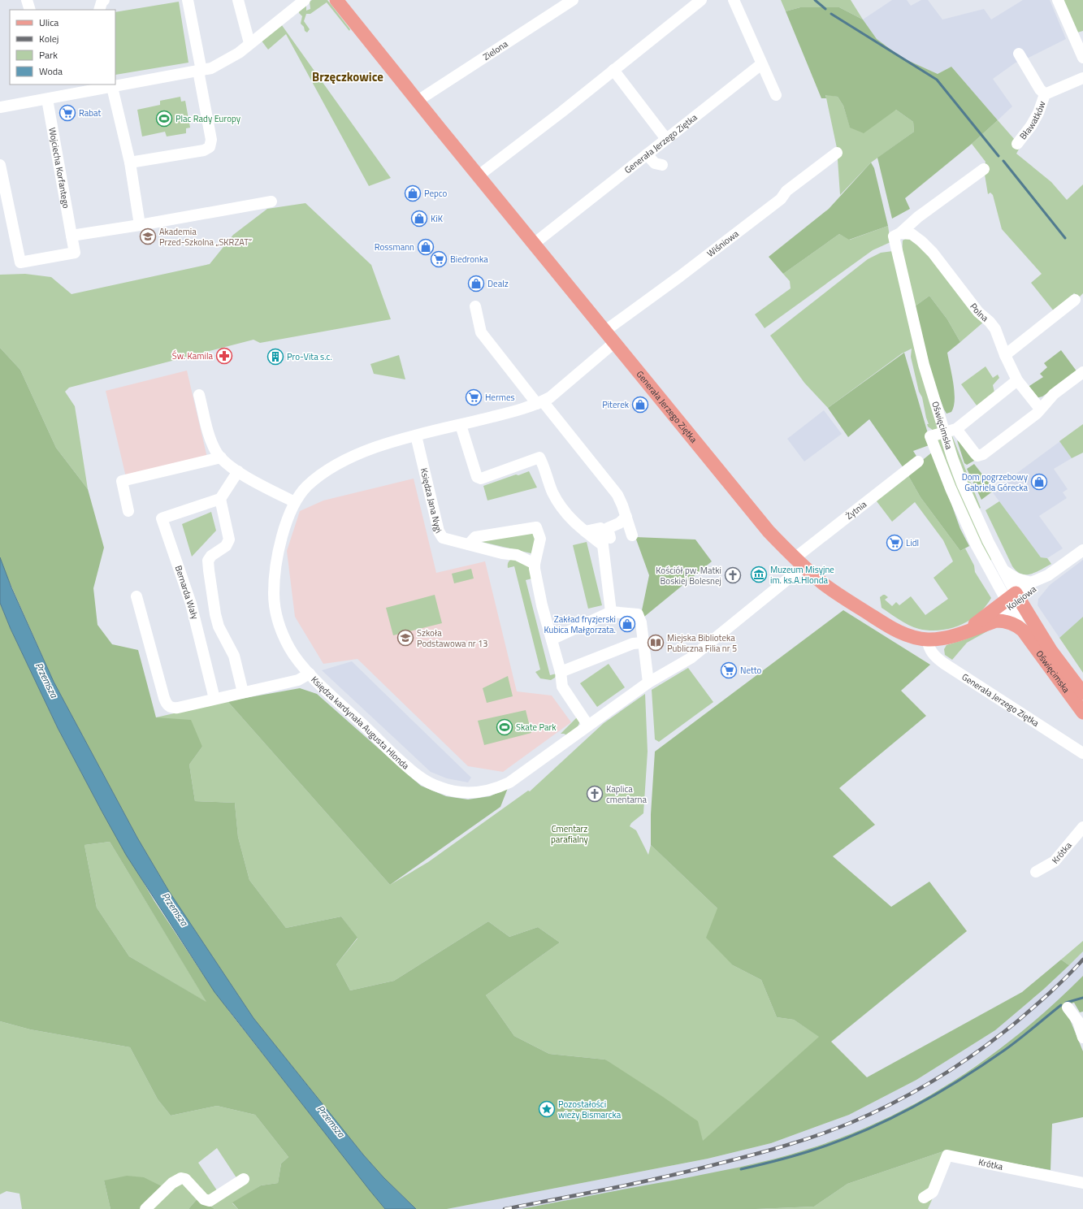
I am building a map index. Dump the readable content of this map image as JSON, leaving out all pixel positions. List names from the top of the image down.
{
  "streets": {
    "main road": ["Generała Jerzego Ziętka", "Oświęcimska"],
    "street": [
      "Zielona",
      "Bławatków",
      "Wojciecha Korfantego",
      "Wiśniowa",
      "Polna",
      "Księdza Jana Nygi",
      "Żytnia",
      "Bernarda Wały",
      "Kolejowa",
      "Księdza kardynała Augusta Hlonda",
      "Krótka"
    ]
  },
  "crossings": [
    ["Zielona", "Generała Jerzego Ziętka"],
    ["Generała Jerzego Ziętka", "Wiśniowa"],
    ["Generała Jerzego Ziętka", "Oświęcimska"],
    ["Generała Jerzego Ziętka", "Żytnia"],
    ["Generała Jerzego Ziętka", "Księdza kardynała Augusta Hlonda"],
    ["Polna", "Oświęcimska"],
    ["Oświęcimska", "Kolejowa"],
    ["Księdza Jana Nygi", "Księdza kardynała Augusta Hlonda"]
  ],
  "districts": ["Brzęczkowice"],
  "water": ["Przemsza"],
  "parks": ["Cmentarz parafialny"],
  "places": {
    "supermarket": [
      "Rabat",
      "Biedronka",
      "Hermes",
      "Lidl",
      "Netto"
    ],
    "sports": ["Plac Rady Europy", "Skate Park"],
    "shop": [
      "Pepco",
      "KiK",
      "Rossmann",
      "Dealz",
      "Piterek",
      "Dom pogrzebowy Gabriela Górecka",
      "Zakład fryzjerski Kubica Małgorzata."
    ],
    "school or university": ["Akademia Przed-Szkolna „SKRZAT”", "Szkoła Podstawowa nr 13"],
    "pharmacy": ["Św. Kamila"],
    "building": ["Pro-Vita s.c."],
    "museum": ["Muzeum Misyjne im. ks.A.Hlonda"],
    "church": ["Kościół pw. Matki Boskiej Bolesnej", "Kaplica cmentarna"],
    "library": ["Miejska Biblioteka Publiczna Filia nr 5"],
    "place": ["Pozostałości wieży Bismarcka"]
  },
  "legend": [
    "Ulica",
    "Kolej",
    "Park",
    "Woda"
  ]
}
